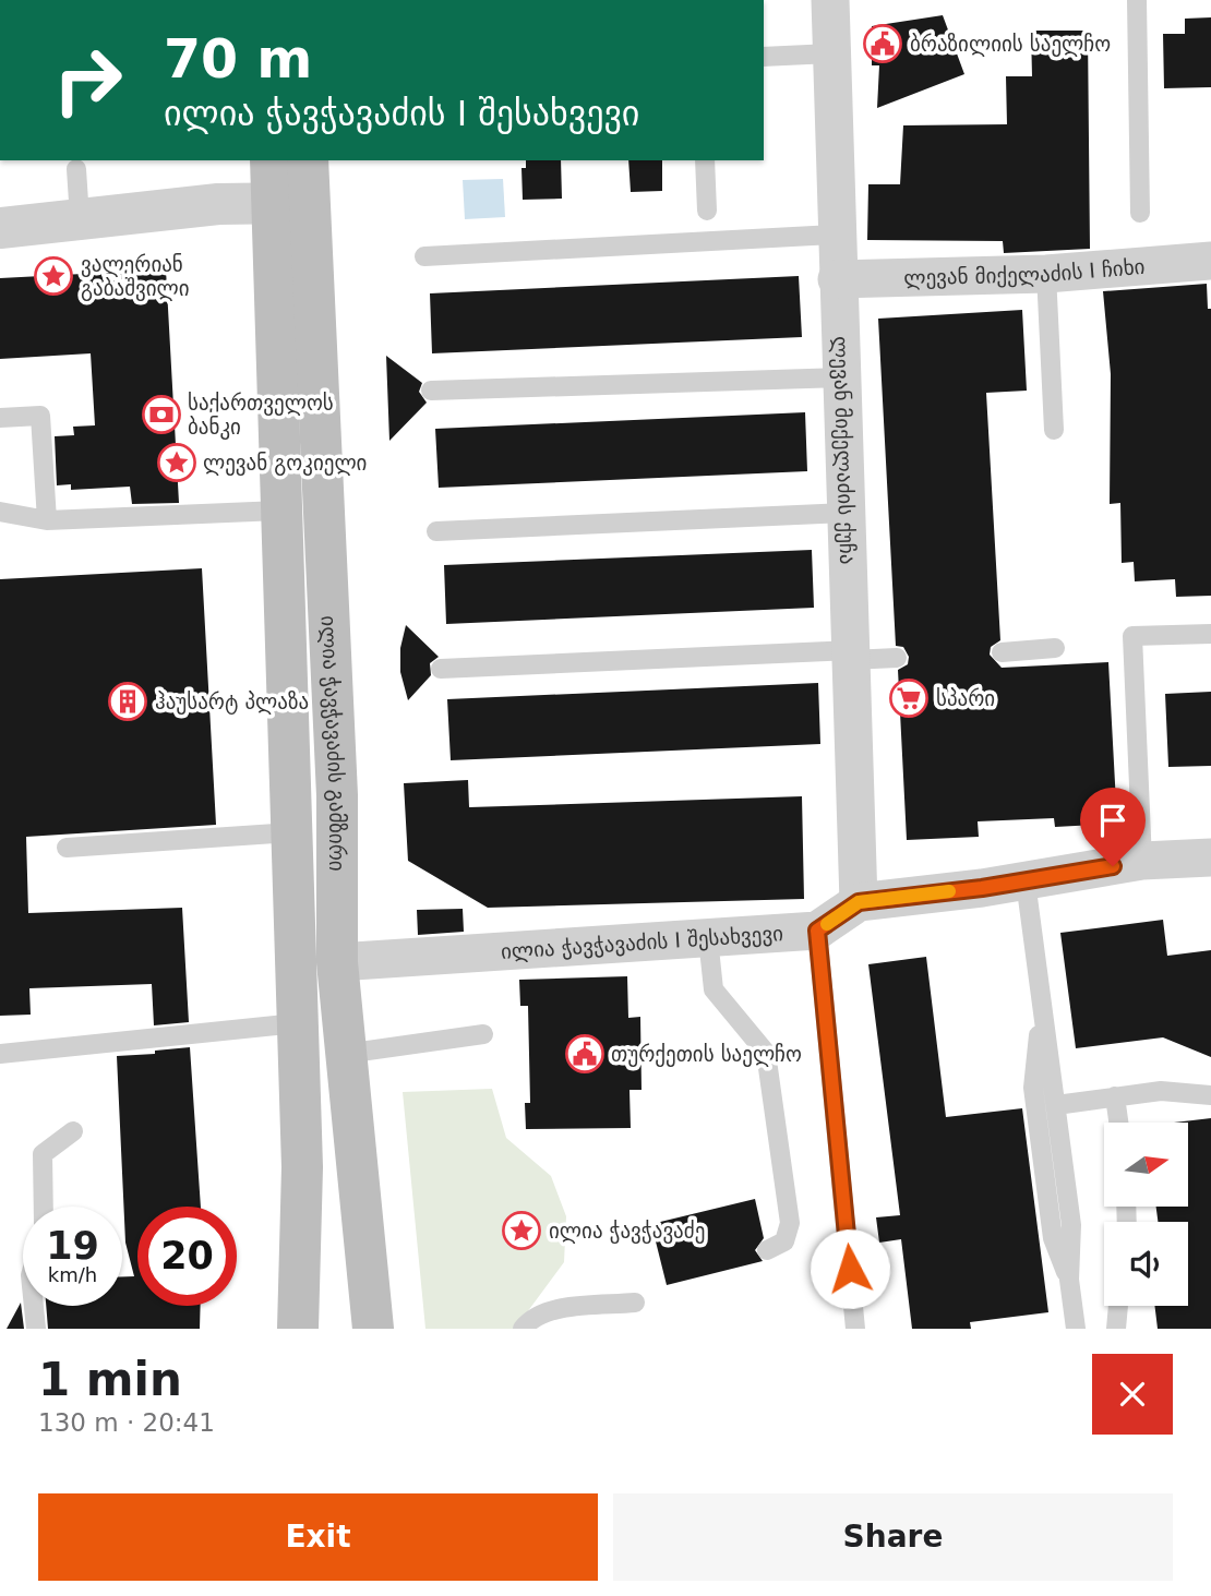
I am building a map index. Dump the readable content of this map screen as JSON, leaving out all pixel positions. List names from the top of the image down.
{
  "streets": {
    "main road": ["ილია ჭავჭავაძის გამზირი"],
    "street": ["ლევან მიქელაძის I ჩიხი", "ლევან მიქელაძის ქუჩა", "ილია ჭავჭავაძის I შესახვევი"]
  },
  "crossings": [
    ["ლევან მიქელაძის I ჩიხი", "ლევან მიქელაძის ქუჩა"],
    ["ილია ჭავჭავაძის გამზირი", "ილია ჭავჭავაძის I შესახვევი"]
  ],
  "places": {
    "public building": ["ბრაზილიის საელჩო", "თურქეთის საელჩო"],
    "place": ["ვალერიან გაბაშვილი", "ლევან გოკიელი", "ილია ჭავჭავაძე"],
    "bank": ["საქართველოს ბანკი"],
    "supermarket": ["სპარი"],
    "building": ["ჰაუსარტ პლაზა"]
  },
  "north": "right",
  "page": {
    "turn": ["70 m", "ილია ჭავჭავაძის I შესახვევი"],
    "speed": "19 km/h",
    "limit": "20",
    "heading": ["1 min", "130 m · 20:41"],
    "buttons": ["Exit", "Share"]
  }
}
